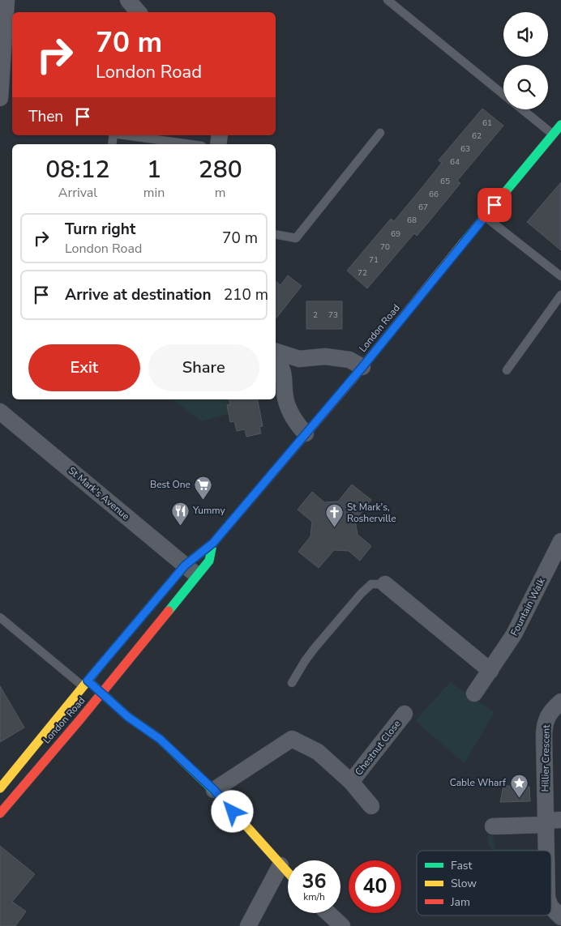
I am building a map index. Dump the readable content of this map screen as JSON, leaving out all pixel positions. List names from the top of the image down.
{
  "streets": {
    "main road": ["London Road"],
    "street": [
      "St Mark's Avenue",
      "Fountain Walk",
      "Chestnut Close",
      "Hillier Crescent"
    ]
  },
  "crossings": [
    ["London Road", "St Mark's Avenue"]
  ],
  "places": {
    "supermarket": ["Best One"],
    "restaurant": ["Yummy"],
    "church": ["St Mark's, Rosherville"],
    "place": ["Cable Wharf"]
  },
  "house_numbers": [
    "61",
    "62",
    "63",
    "64",
    "65",
    "66",
    "67",
    "68",
    "69",
    "70",
    "71",
    "72",
    "2",
    "73"
  ],
  "legend": ["Fast", "Slow", "Jam"],
  "page": {
    "turn": ["70 m", "London Road"],
    "then": "Then",
    "eta": [
      "08:12",
      "Arrival",
      "1",
      "min",
      "280",
      "m"
    ],
    "list": [
      {
        "name": "Turn right",
        "note": "London Road",
        "value": "70 m"
      },
      {
        "name": "Arrive at destination",
        "value": "210 m"
      }
    ],
    "buttons": ["Exit", "Share"],
    "speed": "36 km/h",
    "limit": "40"
  }
}
